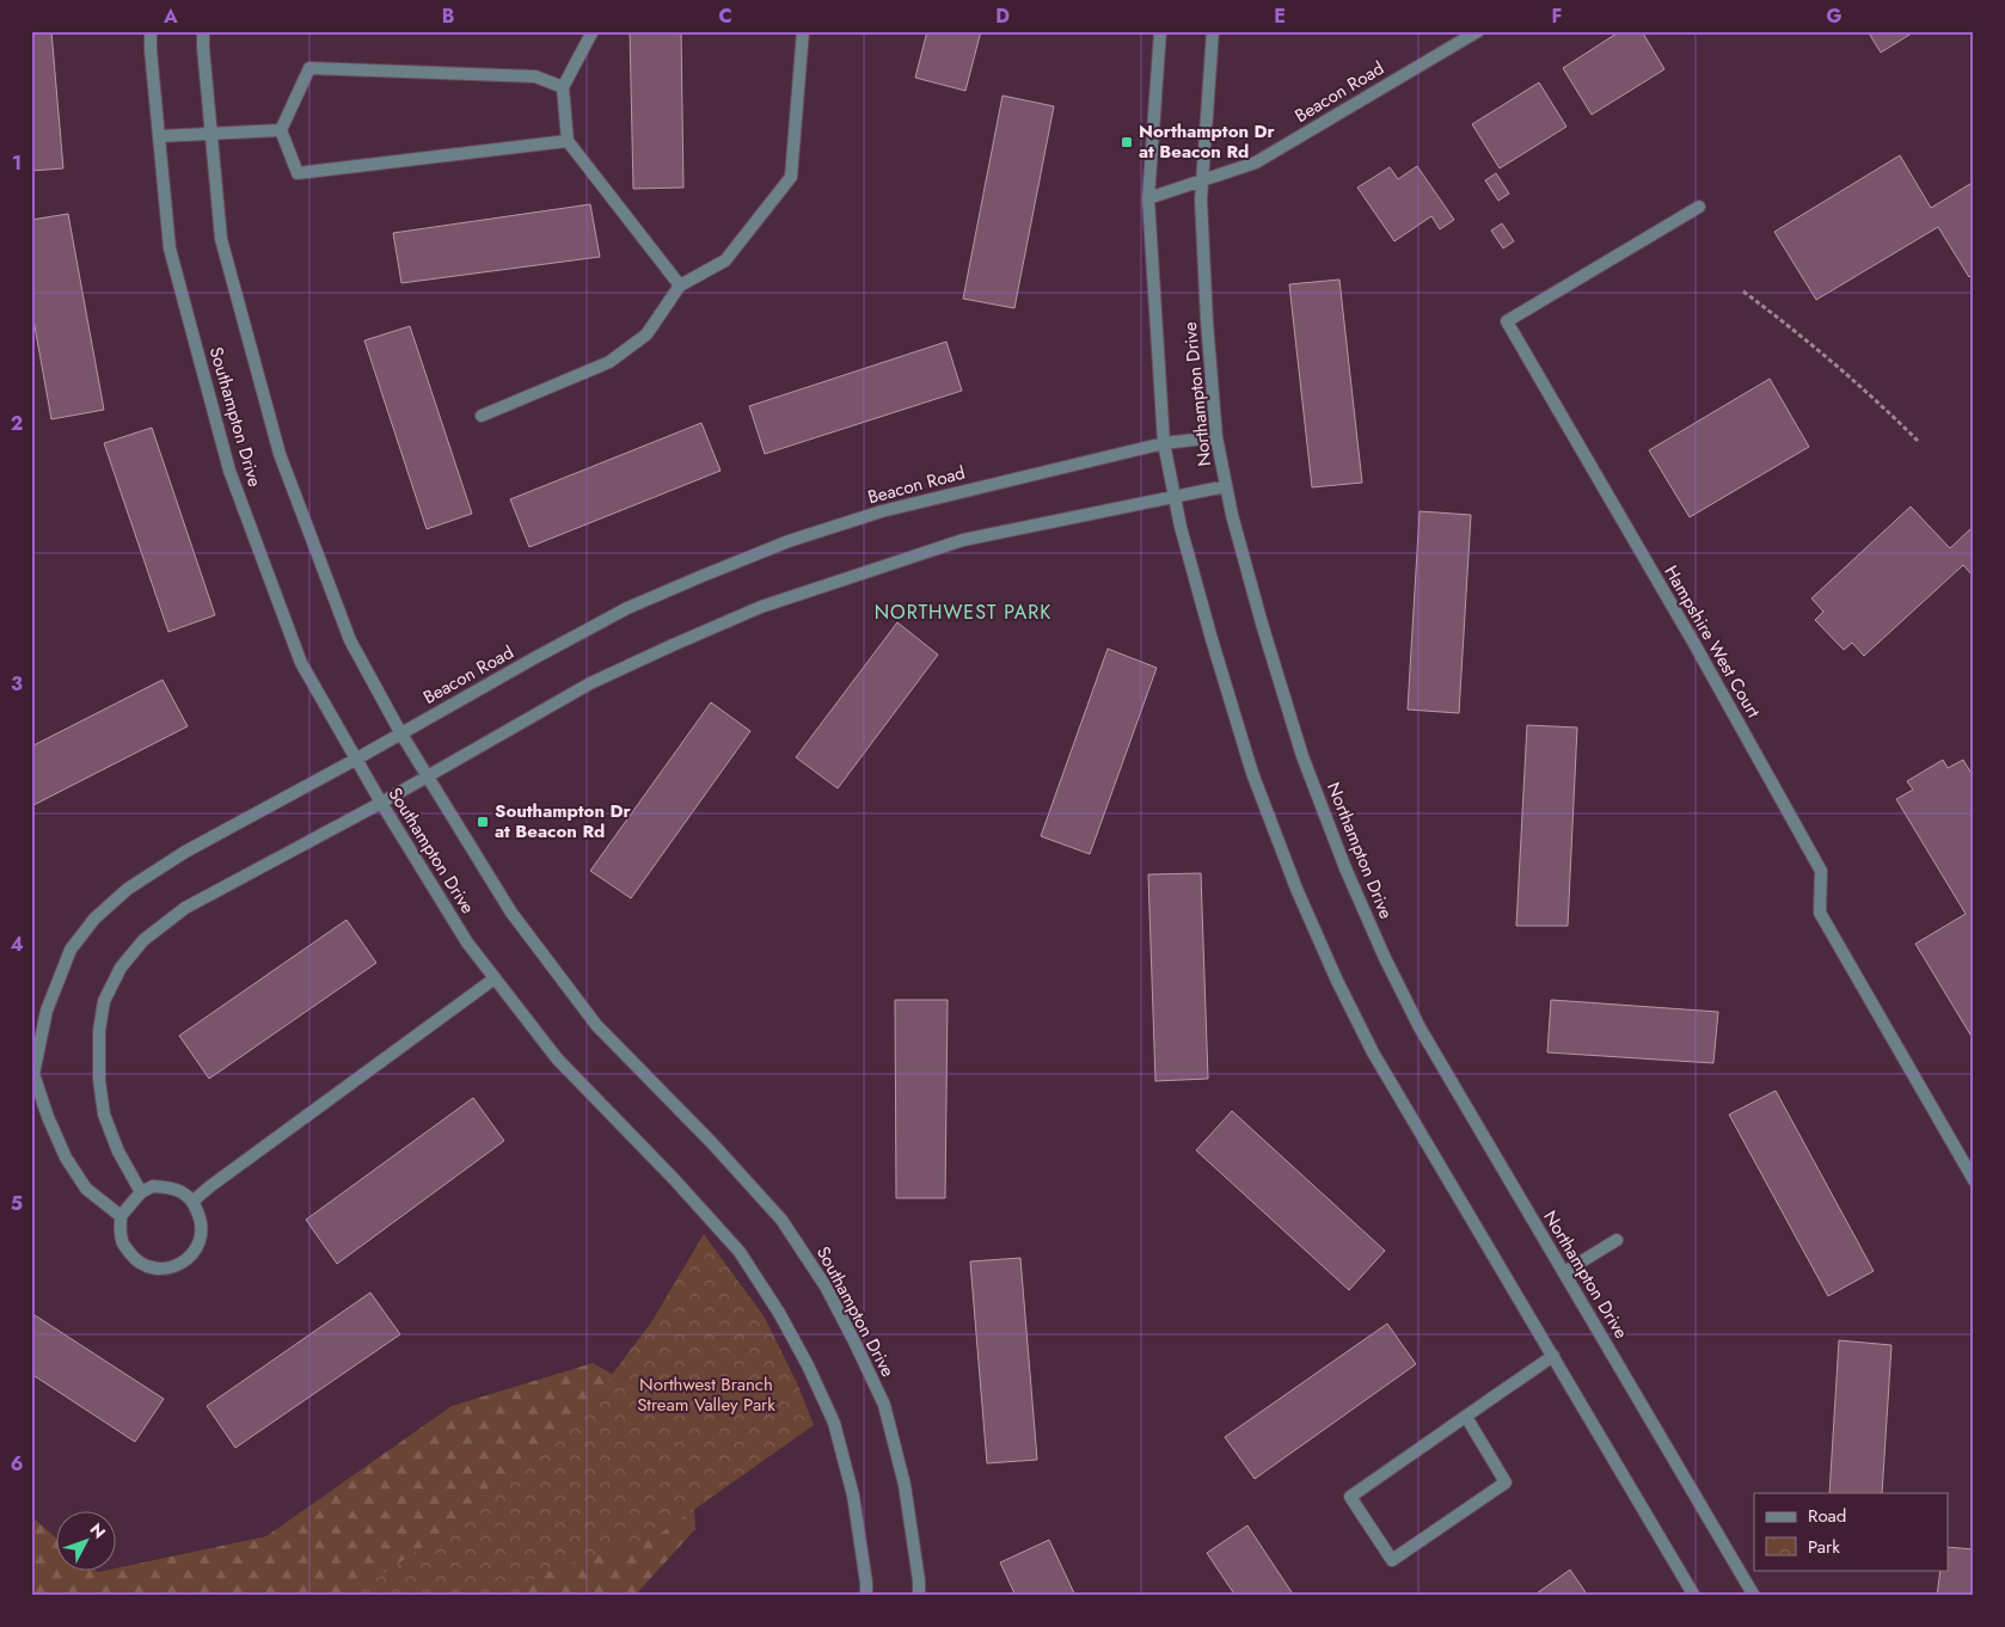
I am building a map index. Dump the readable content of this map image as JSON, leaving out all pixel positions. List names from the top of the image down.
{
  "streets": {
    "street": [
      "Beacon Road",
      "Northampton Drive",
      "Southampton Drive",
      "Hampshire West Court"
    ]
  },
  "crossings": [
    ["Beacon Road", "Northampton Drive"],
    ["Beacon Road", "Southampton Drive"]
  ],
  "districts": ["NORTHWEST PARK"],
  "parks": ["Northwest Branch Stream Valley Park"],
  "places": {
    "transit": ["Northampton Dr at Beacon Rd", "Southampton Dr at Beacon Rd"]
  },
  "legend": ["Road", "Park"],
  "north": "top right",
  "grid": {
    "columns": [
      "A",
      "B",
      "C",
      "D",
      "E",
      "F",
      "G"
    ],
    "rows": [
      "1",
      "2",
      "3",
      "4",
      "5",
      "6"
    ]
  }
}
